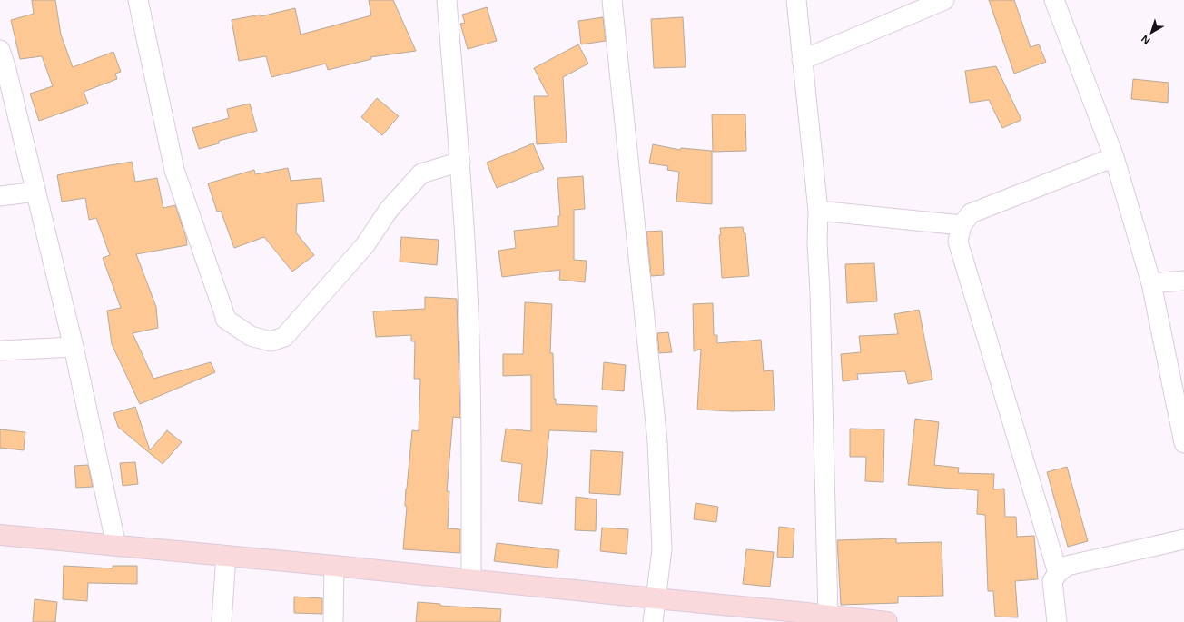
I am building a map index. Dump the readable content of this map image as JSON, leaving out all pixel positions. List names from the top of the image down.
{
  "north": "bottom left"
}
